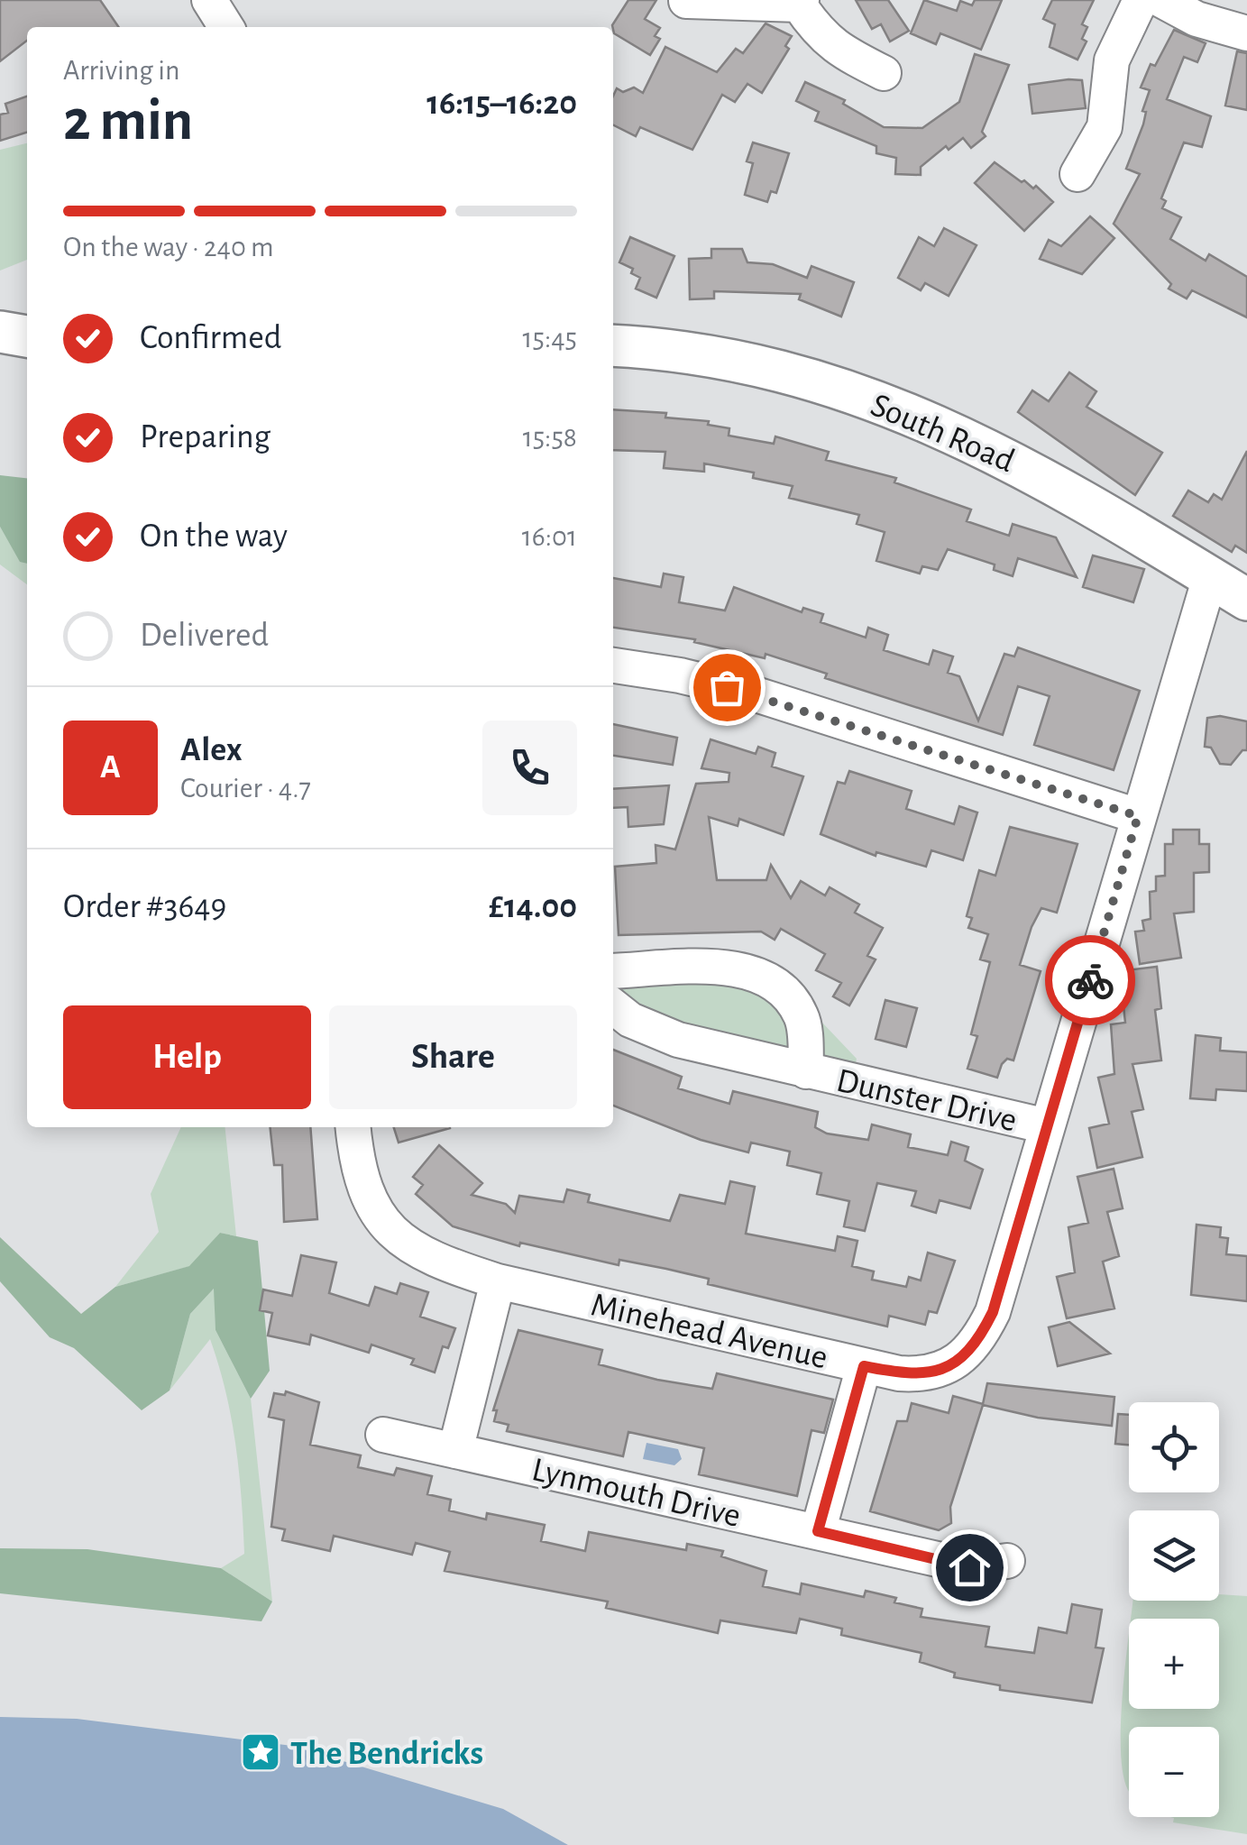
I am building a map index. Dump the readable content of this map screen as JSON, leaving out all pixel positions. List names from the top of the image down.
{
  "streets": {
    "main road": ["South Road"],
    "street": ["Dunster Drive", "Minehead Avenue", "Lynmouth Drive"]
  },
  "crossings": [
    ["South Road", "Minehead Avenue"],
    ["Dunster Drive", "Minehead Avenue"]
  ],
  "places": {
    "place": ["The Bendricks"]
  },
  "page": {
    "heading": ["2 min", "Arriving in", "16:15–16:20"],
    "panel": [
      "Alex",
      "Courier · 4.7",
      "Order #3649",
      "£14.00"
    ],
    "bar": "On the way · 240 m",
    "list": [
      ["Confirmed", "15:45"],
      ["Preparing", "15:58"],
      ["On the way", "16:01"],
      "Delivered"
    ],
    "round": "A",
    "buttons": ["Help", "Share"],
    "map_buttons": ["+", "−"]
  }
}
